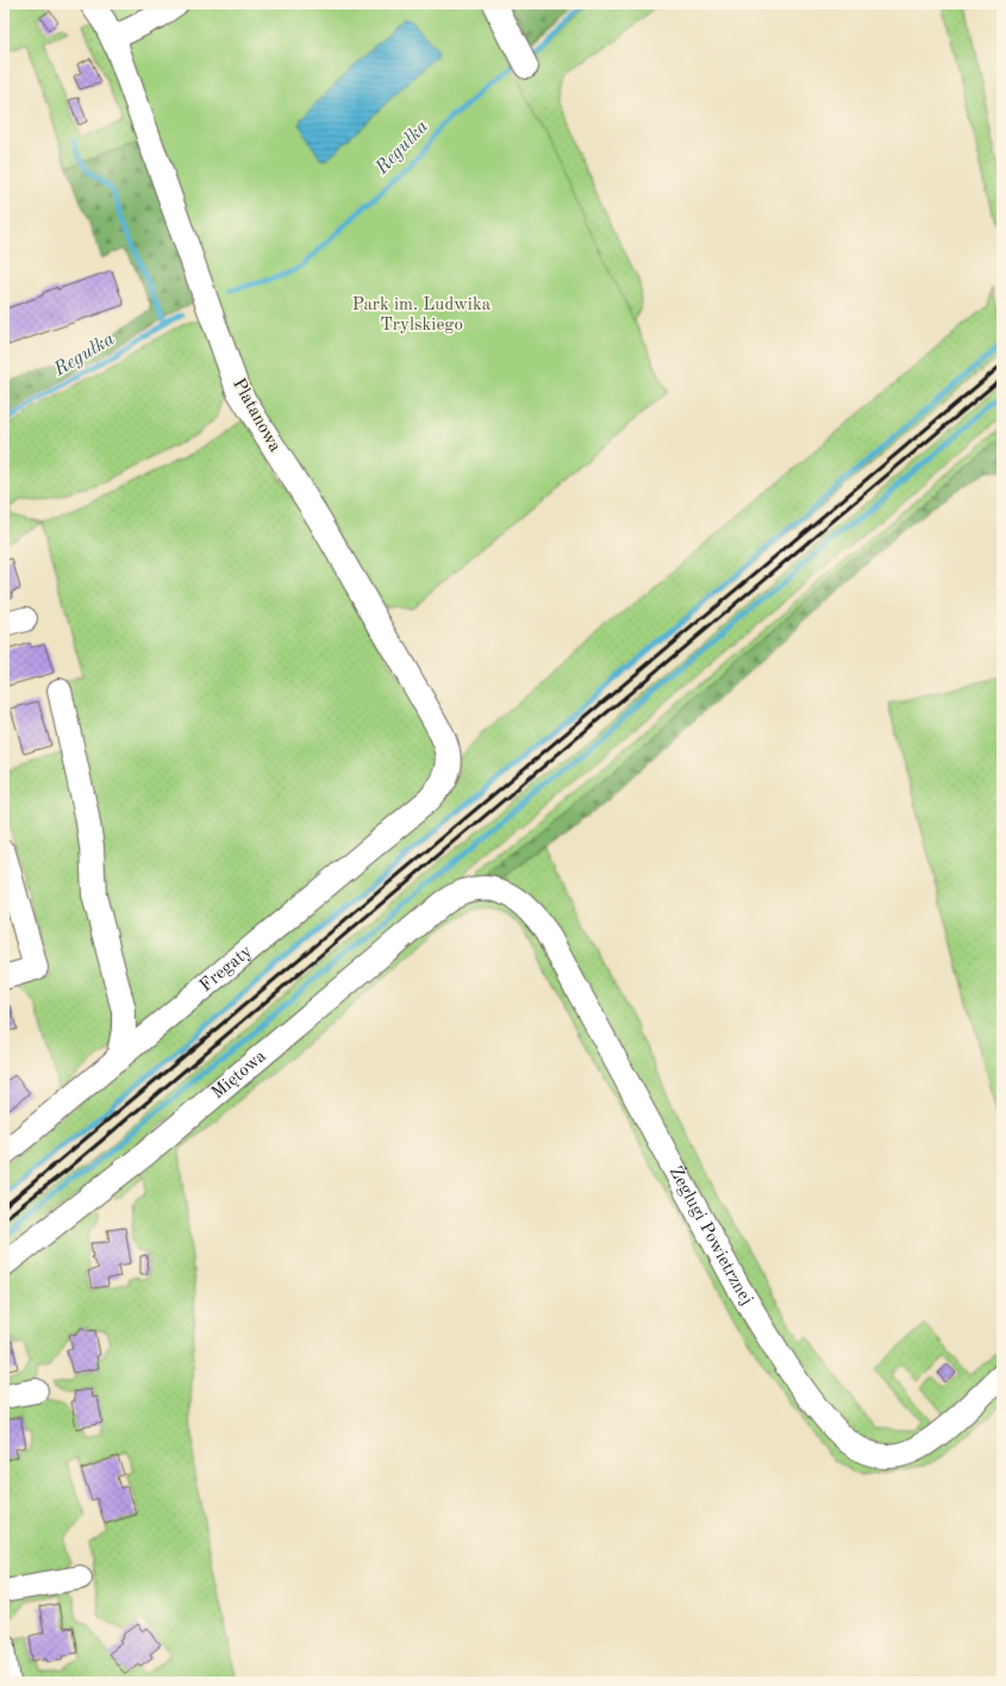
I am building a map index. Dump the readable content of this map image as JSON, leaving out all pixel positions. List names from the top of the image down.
{
  "streets": {
    "street": [
      "Platanowa",
      "Fregaty",
      "Miętowa",
      "Żeglugi Powietrznej"
    ]
  },
  "crossings": [
    ["Platanowa", "Fregaty"],
    ["Miętowa", "Żeglugi Powietrznej"]
  ],
  "water": ["Regułka"],
  "parks": ["Park im. Ludwika Trylskiego"]
}
